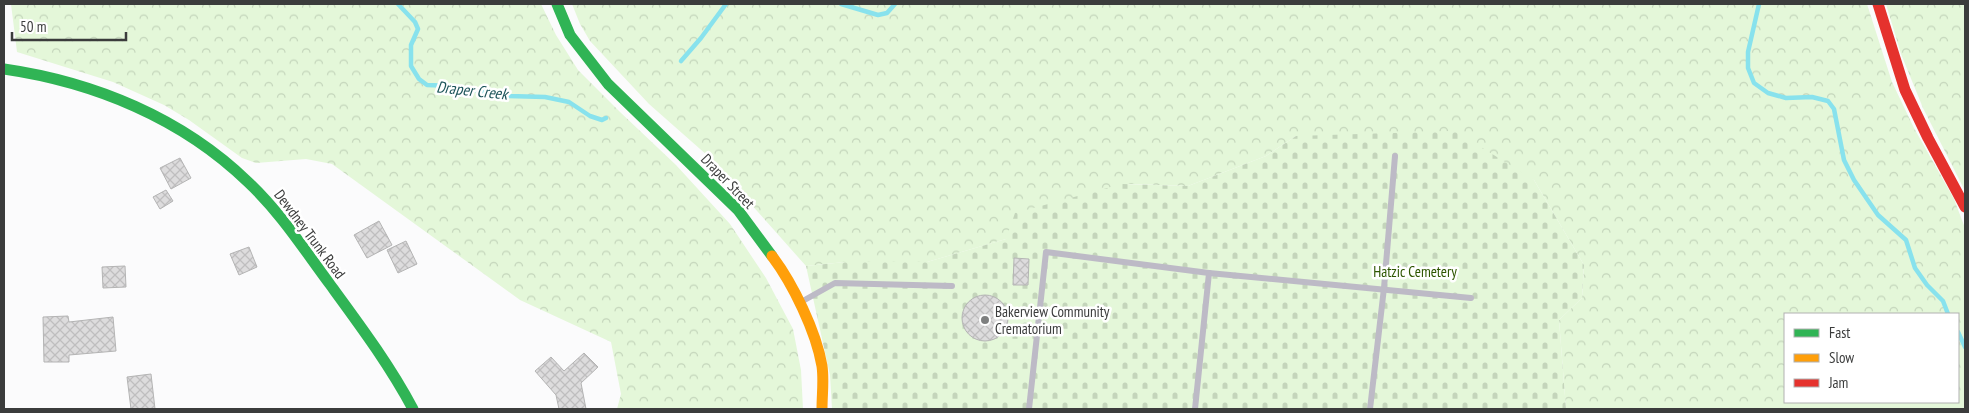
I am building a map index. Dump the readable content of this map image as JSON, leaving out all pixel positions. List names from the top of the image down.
{
  "streets": {
    "street": ["Draper Street", "Dewdney Trunk Road"]
  },
  "water": ["Draper Creek"],
  "parks": ["Hatzic Cemetery"],
  "places": ["Bakerview Community Crematorium"],
  "legend": ["Fast", "Slow", "Jam"],
  "scale_bar": "50 m"
}
